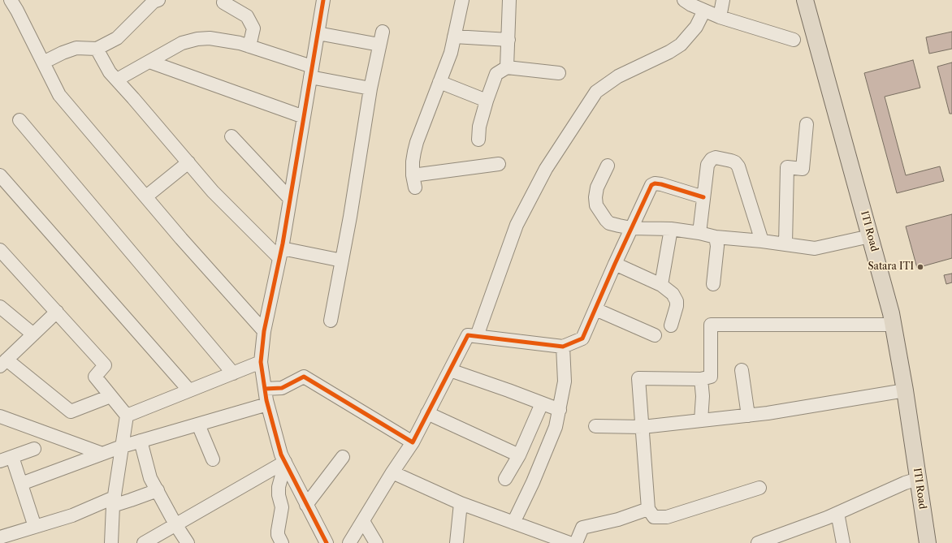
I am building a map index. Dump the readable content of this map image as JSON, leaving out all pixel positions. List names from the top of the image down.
{
  "streets": {
    "main road": ["ITI Road"]
  },
  "places": ["Satara ITI"]
}
